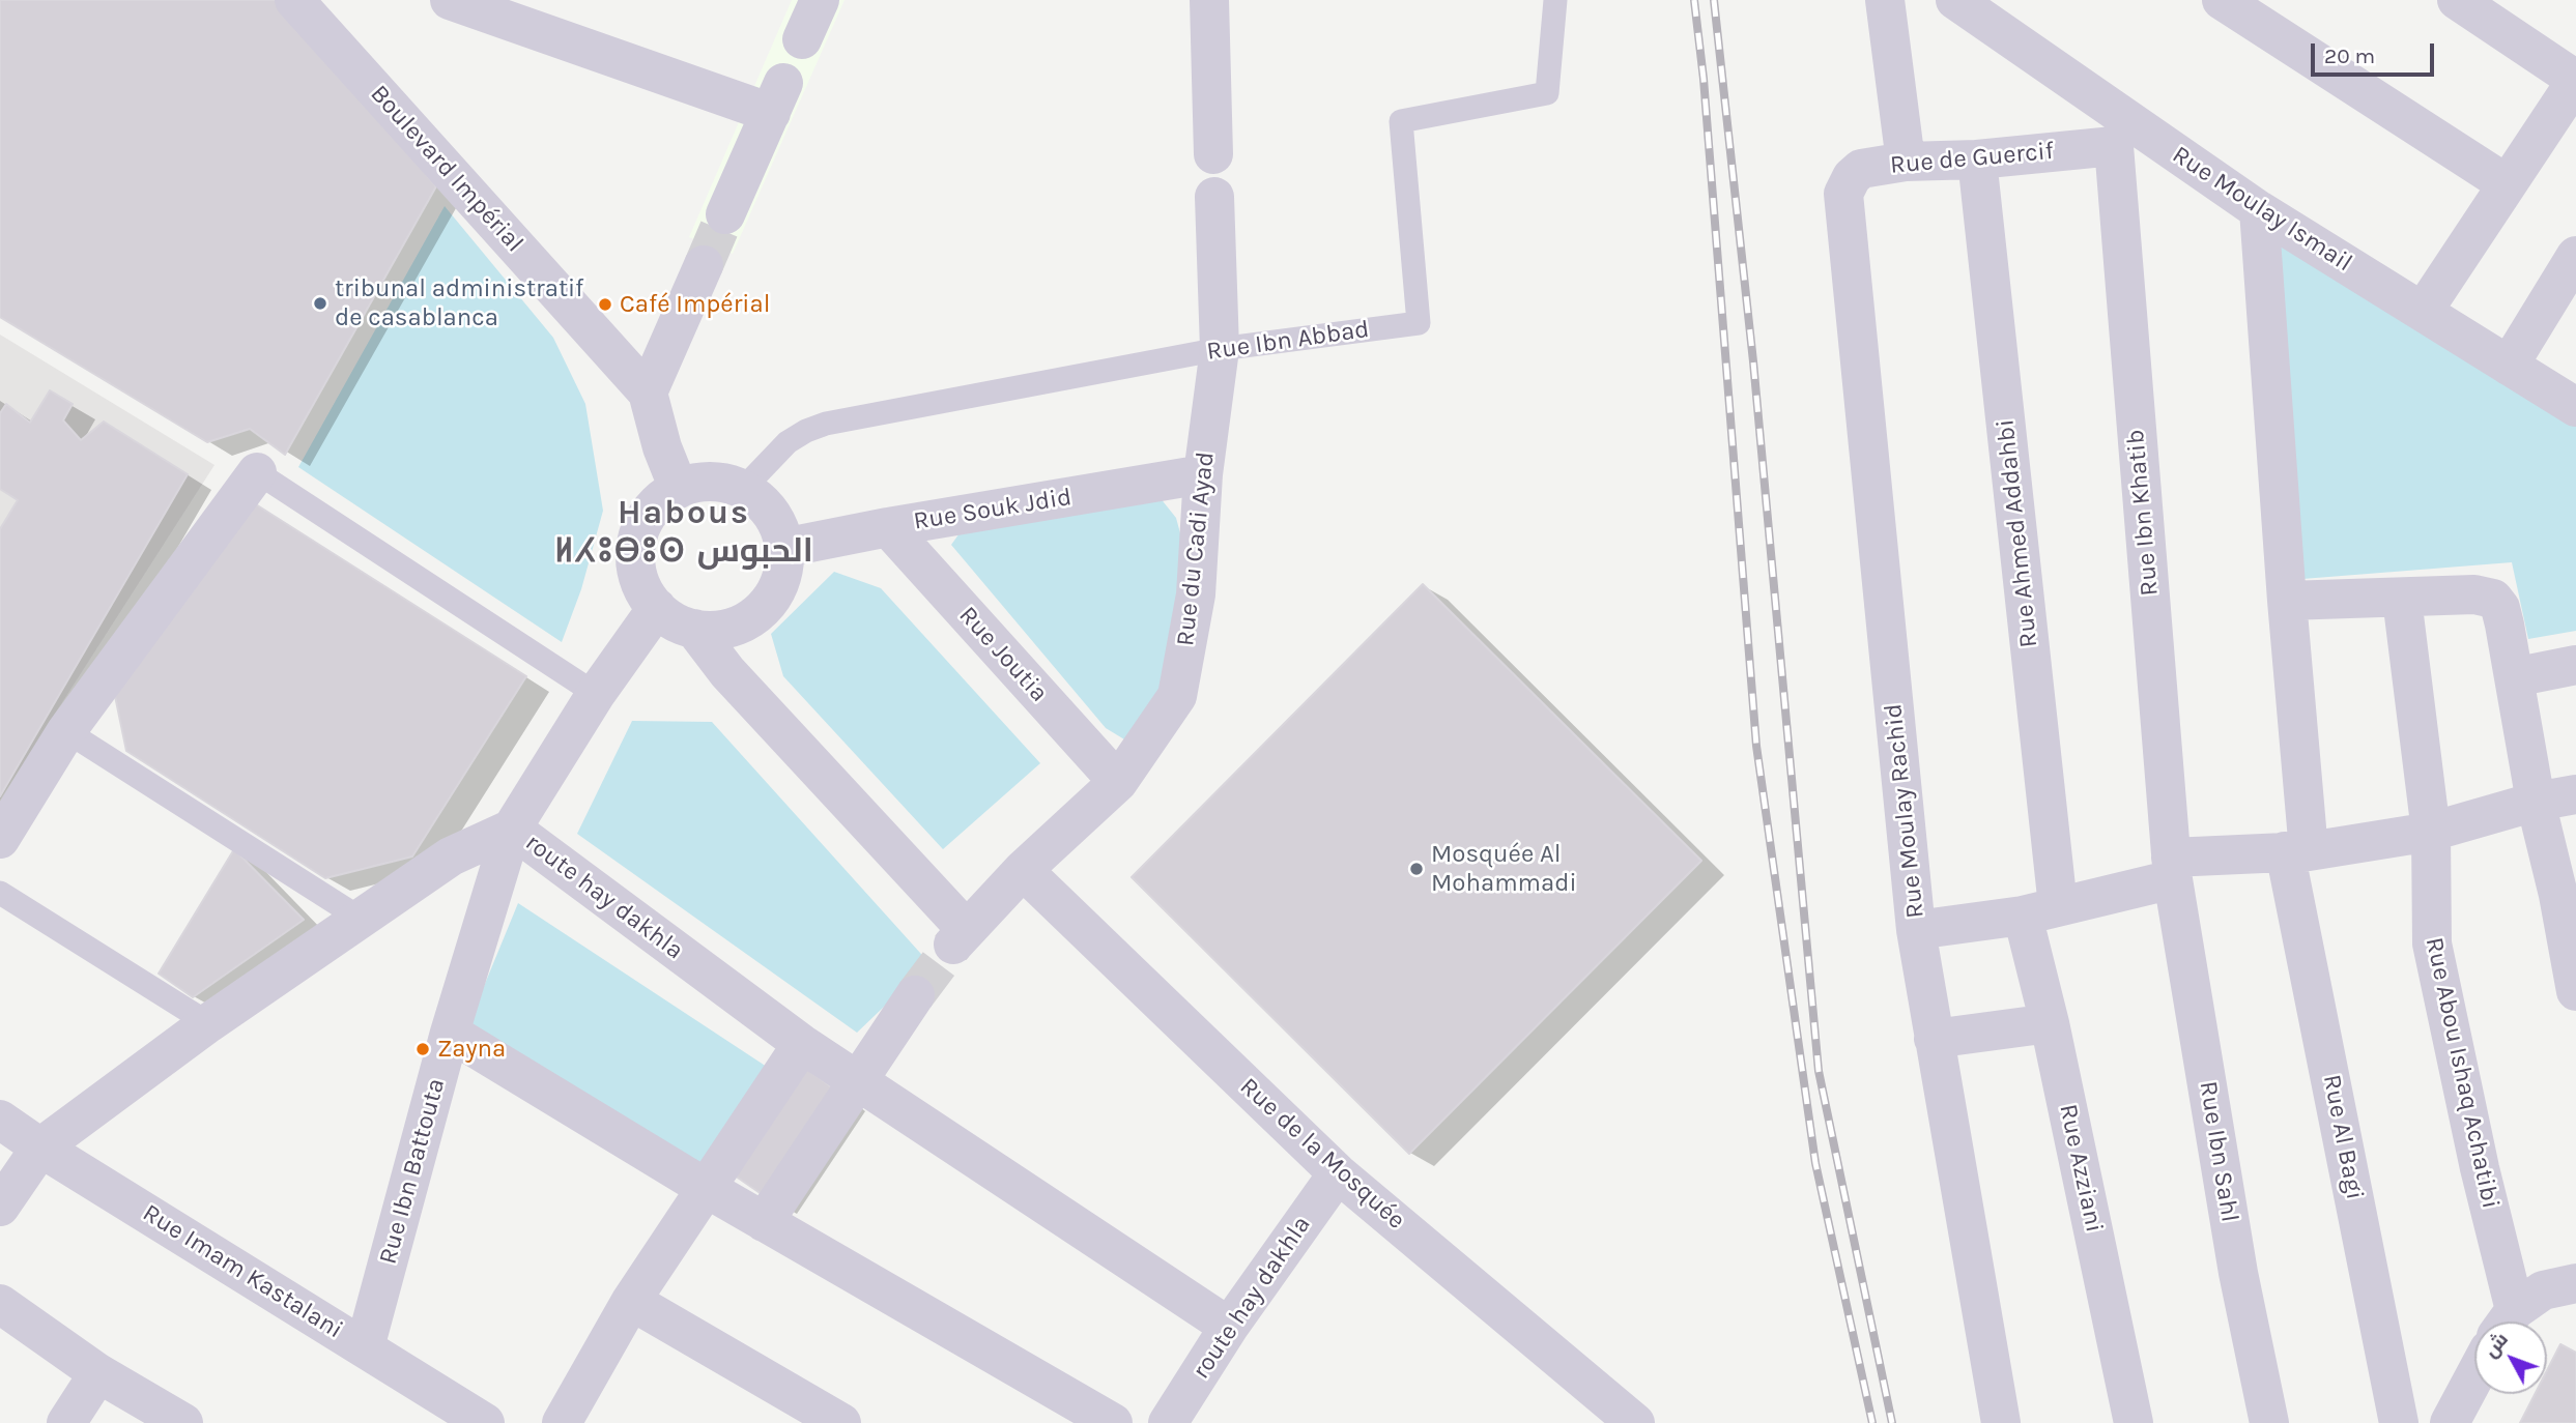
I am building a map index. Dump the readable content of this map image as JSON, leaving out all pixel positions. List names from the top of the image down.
{
  "streets": {
    "street": [
      "Rue de Guercif",
      "Boulevard Impérial",
      "Rue Moulay Ismail",
      "Rue Souk Jdid",
      "Rue Ibn Khatib",
      "Rue Ahmed Addahbi",
      "Rue du Cadi Ayad",
      "Rue Joutia",
      "Rue Moulay Rachid",
      "route hay dakhla",
      "Rue Abou Ishaq Achatibi",
      "Rue Al Bagi",
      "Rue Ibn Sahl",
      "Rue de la Mosquée",
      "Rue Azziani",
      "Rue Ibn Battouta",
      "Rue Imam Kastalani"
    ],
    "lane": ["Rue Ibn Abbad"]
  },
  "crossings": [
    ["Rue de Guercif", "Rue Moulay Ismail"],
    ["Rue de Guercif", "Rue Ibn Khatib"],
    ["Rue de Guercif", "Rue Ahmed Addahbi"],
    ["Rue de Guercif", "Rue Moulay Rachid"],
    ["Boulevard Impérial", "Rue Ibn Abbad"],
    ["Boulevard Impérial", "Rue Souk Jdid"],
    ["Boulevard Impérial", "Rue du Cadi Ayad"],
    ["Boulevard Impérial", "route hay dakhla"],
    ["Rue Moulay Ismail", "Rue Ibn Khatib"],
    ["Rue Moulay Ismail", "Rue Al Bagi"],
    ["Rue Ibn Abbad", "Rue Souk Jdid"],
    ["Rue Ibn Abbad", "Rue du Cadi Ayad"],
    ["Rue Ibn Abbad", "route hay dakhla"],
    ["Rue Souk Jdid", "Rue du Cadi Ayad"],
    ["Rue Souk Jdid", "Rue Joutia"],
    ["Rue Souk Jdid", "route hay dakhla"],
    ["Rue Ibn Khatib", "Rue Ibn Sahl"],
    ["Rue Ahmed Addahbi", "Rue Azziani"],
    ["Rue du Cadi Ayad", "Rue Joutia"],
    ["Rue du Cadi Ayad", "route hay dakhla"],
    ["Rue du Cadi Ayad", "Rue de la Mosquée"],
    ["route hay dakhla", "Rue de la Mosquée"],
    ["route hay dakhla", "Rue Ibn Battouta"],
    ["Rue Ibn Battouta", "Rue Imam Kastalani"]
  ],
  "districts": ["Habous ⵍⵃⵓⴱⵓⵙ الحبوس"],
  "places": [
    "tribunal administratif de casablanca",
    "Café Impérial",
    "Mosquée Al Mohammadi",
    "Zayna"
  ],
  "scale_bar": "20 m",
  "north": "top left"
}
